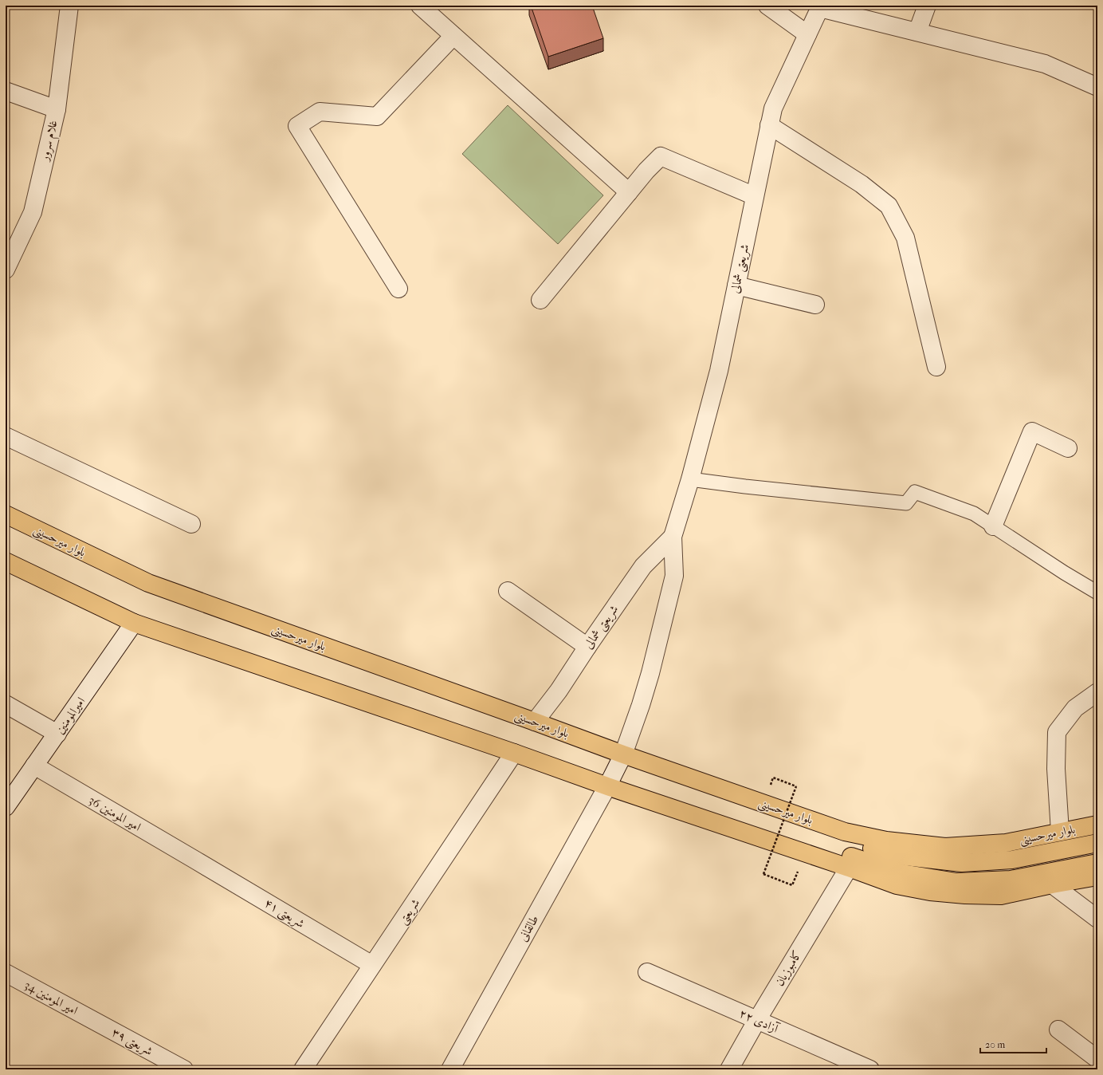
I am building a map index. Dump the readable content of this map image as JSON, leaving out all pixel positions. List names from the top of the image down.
{
  "streets": {
    "main road": ["بلوار میرحسینی"],
    "street": [
      "غلام سرور",
      "شریعتی شمالی",
      "امیرالمومنین",
      "امیر المومنین 36",
      "شریعتی",
      "شریعتی ۴۱",
      "طالقانی",
      "کامبوزیان",
      "امیر المومنین 34",
      "آزادی ۲۲",
      "شریعتی ۳۹"
    ]
  },
  "crossings": [
    ["شریعتی شمالی", "بلوار میرحسینی"],
    ["شریعتی شمالی", "طالقانی"],
    ["بلوار میرحسینی", "طالقانی"],
    ["امیرالمومنین", "امیر المومنین 36"],
    ["امیر المومنین 36", "شریعتی ۴۱"],
    ["شریعتی", "شریعتی ۴۱"],
    ["کامبوزیان", "آزادی ۲۲"],
    ["امیر المومنین 34", "شریعتی ۳۹"]
  ],
  "scale_bar": "20 m"
}
